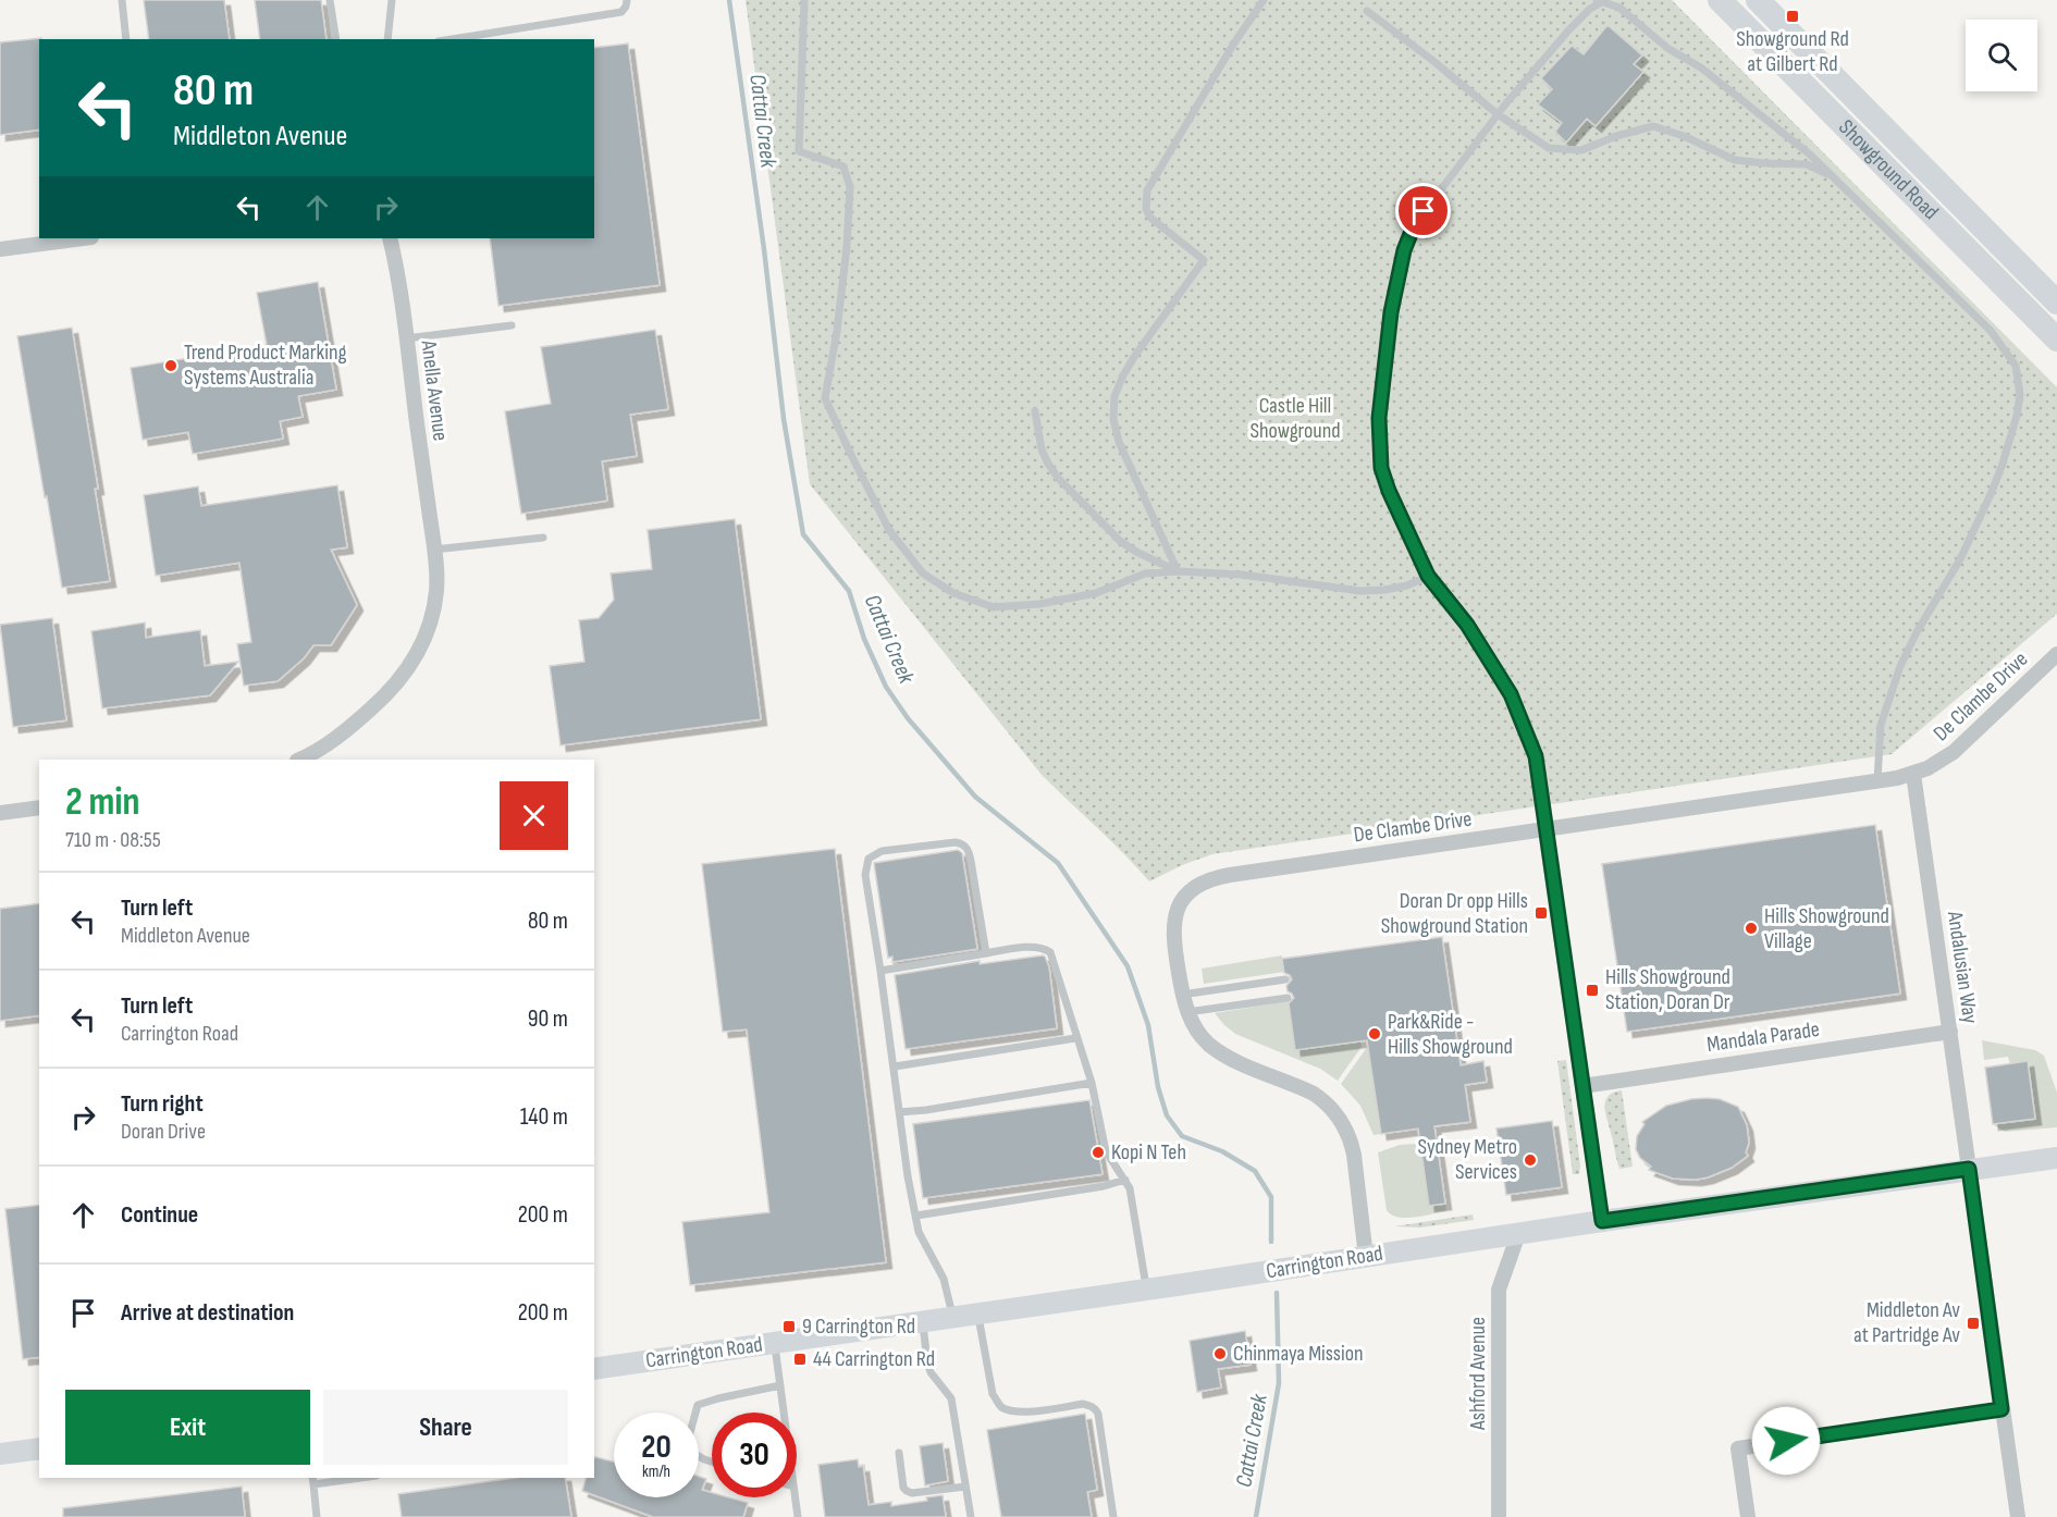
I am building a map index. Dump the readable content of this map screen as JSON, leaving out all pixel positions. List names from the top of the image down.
{
  "streets": {
    "main road": ["Showground Road", "Carrington Road"],
    "street": [
      "Anella Avenue",
      "De Clambe Drive",
      "Andalusian Way",
      "Mandala Parade",
      "Ashford Avenue"
    ]
  },
  "crossings": [
    ["De Clambe Drive", "Andalusian Way"],
    ["De Clambe Drive", "Carrington Road"],
    ["Andalusian Way", "Mandala Parade"],
    ["Andalusian Way", "Carrington Road"],
    ["Carrington Road", "Ashford Avenue"]
  ],
  "water": ["Cattai Creek"],
  "parks": ["Castle Hill Showground"],
  "places": {
    "transit": [
      "Showground Rd at Gilbert Rd",
      "Doran Dr opp Hills Showground Station",
      "Hills Showground Station, Doran Dr",
      "Middleton Av at Partridge Av",
      "9 Carrington Rd",
      "44 Carrington Rd"
    ],
    "other": [
      "Trend Product Marking Systems Australia",
      "Hills Showground Village",
      "Park&Ride - Hills Showground",
      "Kopi N Teh",
      "Sydney Metro Services",
      "Chinmaya Mission"
    ]
  },
  "page": {
    "turn": ["80 m", "Middleton Avenue"],
    "heading": ["2 min", "710 m · 08:55"],
    "list": [
      {
        "name": "Turn left",
        "note": "Middleton Avenue",
        "value": "80 m"
      },
      {
        "name": "Turn left",
        "note": "Carrington Road",
        "value": "90 m"
      },
      {
        "name": "Turn right",
        "note": "Doran Drive",
        "value": "140 m"
      },
      {
        "name": "Continue",
        "value": "200 m"
      },
      {
        "name": "Arrive at destination",
        "value": "200 m"
      }
    ],
    "buttons": ["Exit", "Share"],
    "speed": "20 km/h",
    "limit": "30"
  }
}
